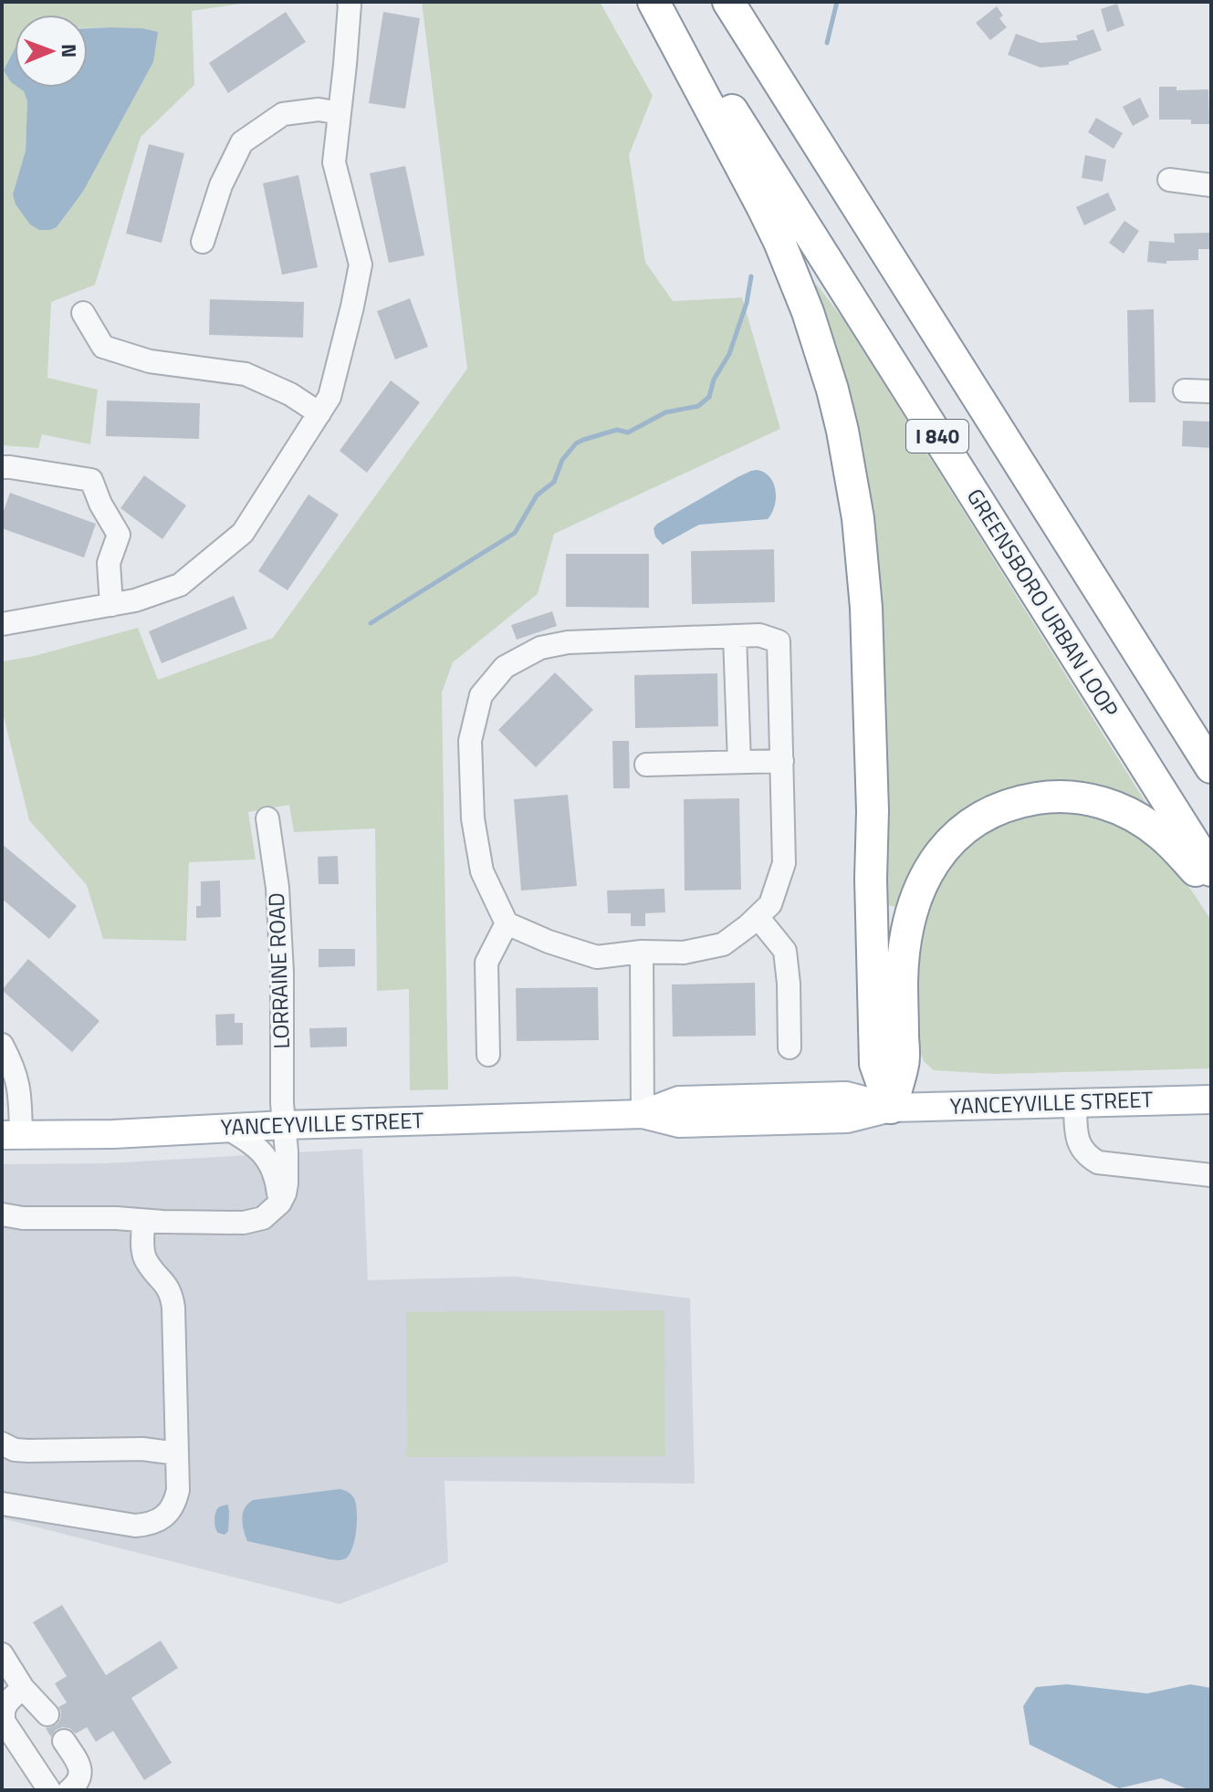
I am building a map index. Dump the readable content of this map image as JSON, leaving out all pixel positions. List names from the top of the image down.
{
  "streets": {
    "highway": ["I 840", "GREENSBORO URBAN LOOP"],
    "main road": ["YANCEYVILLE STREET"],
    "street": ["LORRAINE ROAD"]
  },
  "crossings": [
    ["LORRAINE ROAD", "YANCEYVILLE STREET"]
  ],
  "north": "right"
}
